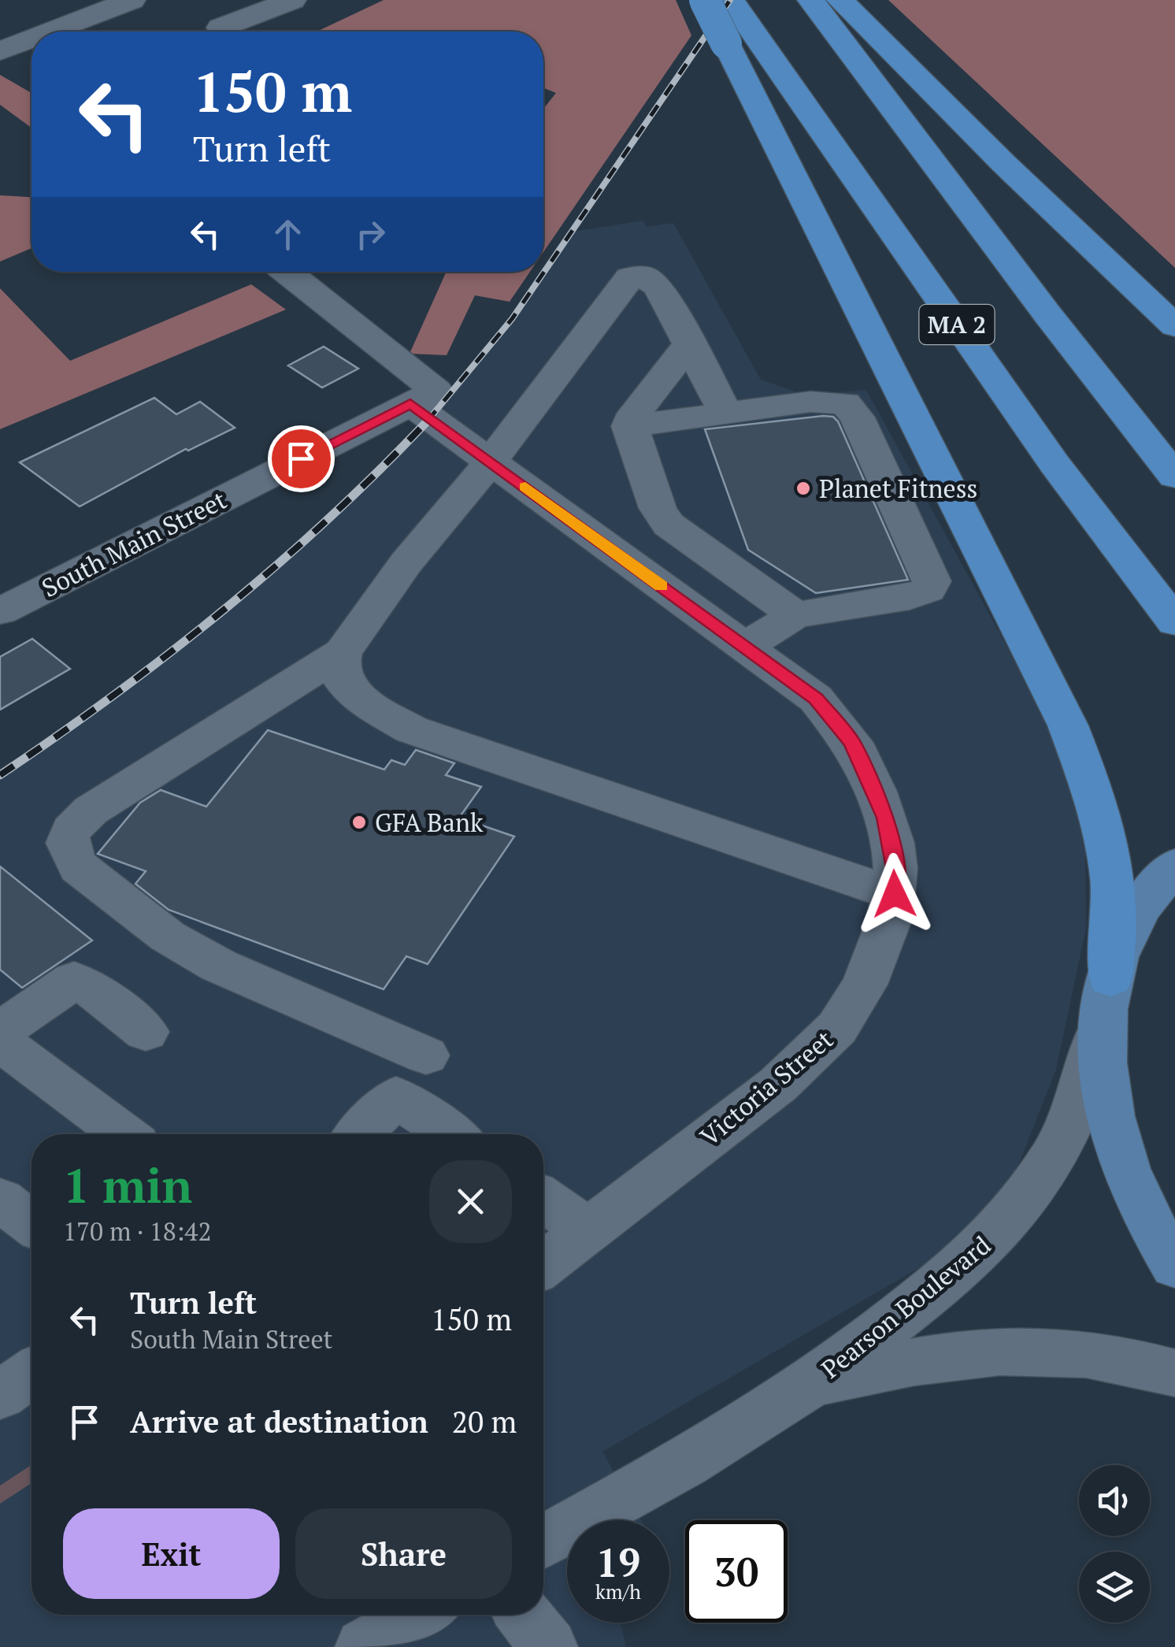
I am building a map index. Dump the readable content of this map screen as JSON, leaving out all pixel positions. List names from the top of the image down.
{
  "streets": {
    "highway": ["MA 2"],
    "street": ["South Main Street", "Victoria Street", "Pearson Boulevard"]
  },
  "crossings": [
    ["South Main Street", "Victoria Street"]
  ],
  "places": ["Planet Fitness", "GFA Bank"],
  "page": {
    "turn": ["150 m", "Turn left"],
    "heading": ["1 min", "170 m · 18:42"],
    "list": [
      {
        "name": "Turn left",
        "note": "South Main Street",
        "value": "150 m"
      },
      {
        "name": "Arrive at destination",
        "value": "20 m"
      }
    ],
    "buttons": ["Exit", "Share"],
    "speed": "19 km/h",
    "limit": "30"
  }
}
